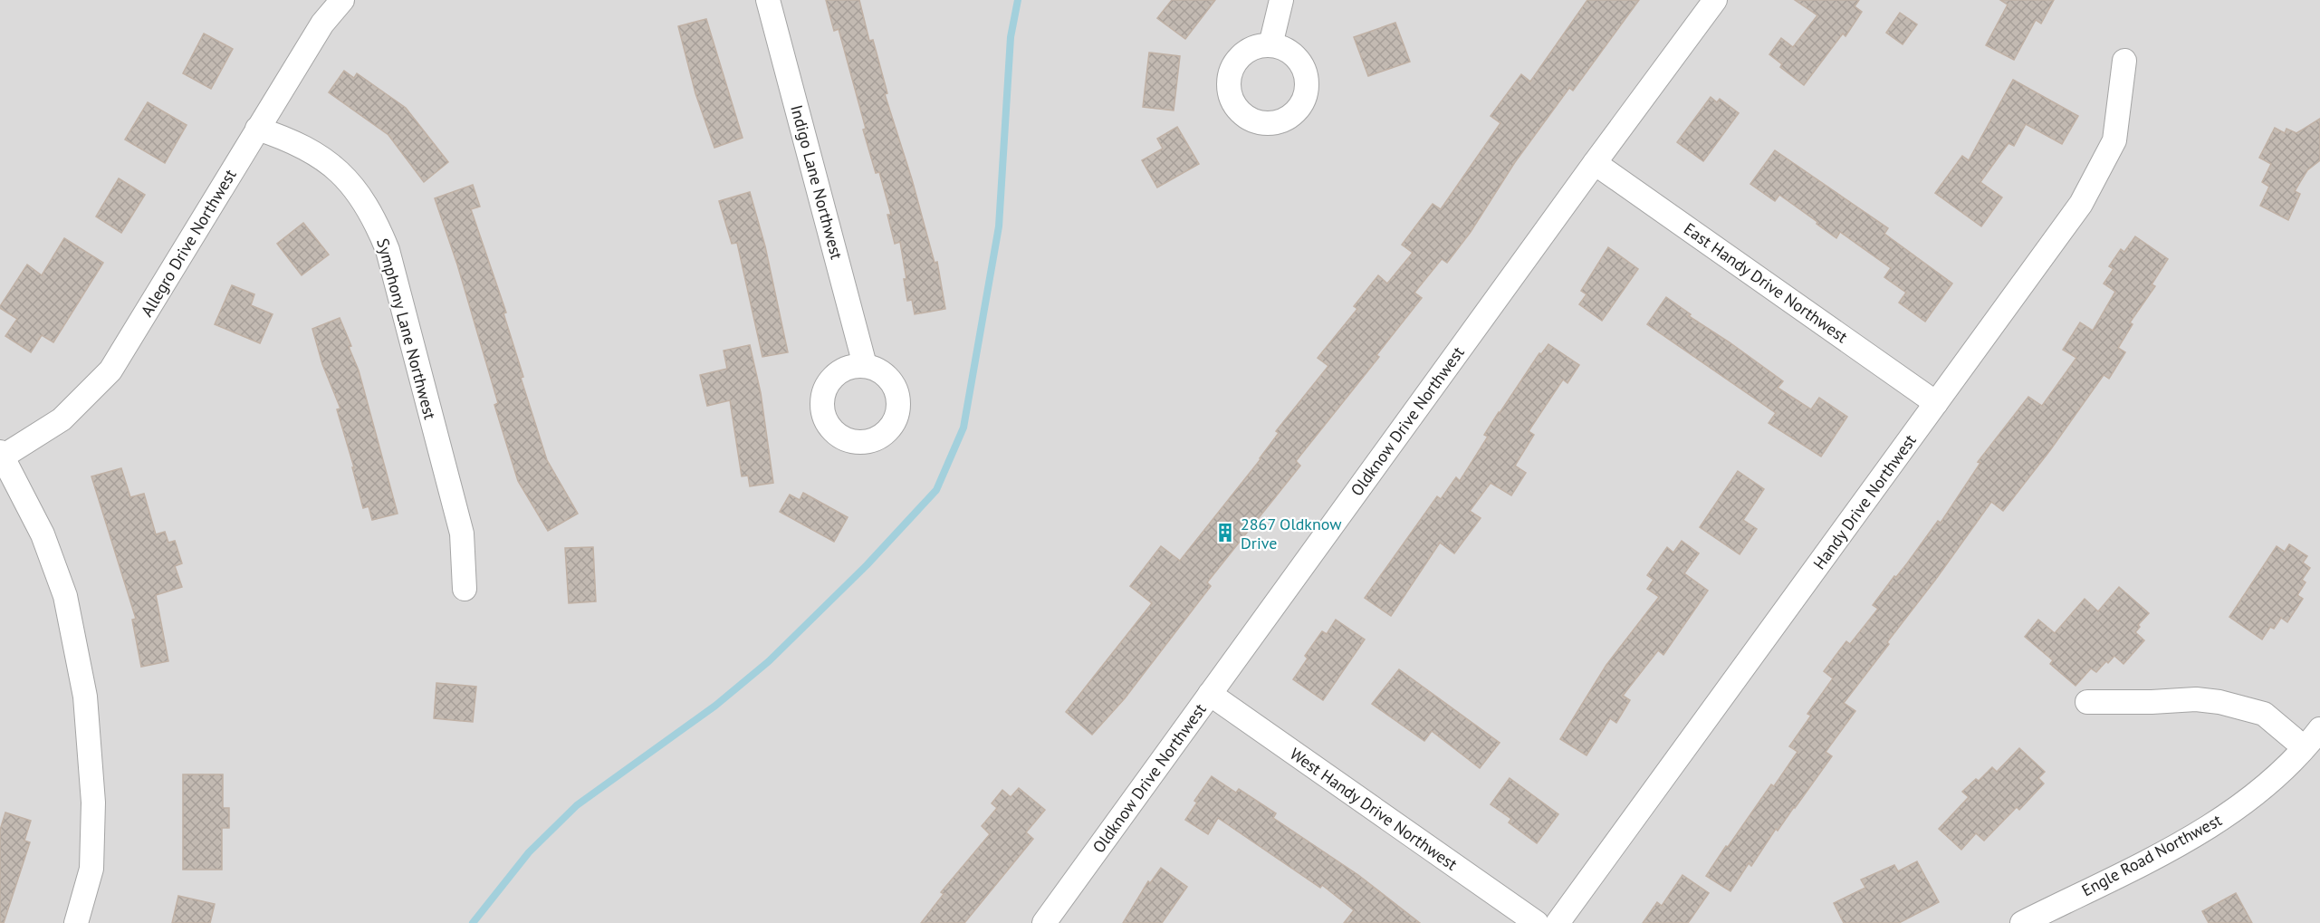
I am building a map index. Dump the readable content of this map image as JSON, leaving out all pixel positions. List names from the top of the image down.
{
  "streets": {
    "street": [
      "Indigo Lane Northwest",
      "Allegro Drive Northwest",
      "East Handy Drive Northwest",
      "Symphony Lane Northwest",
      "Oldknow Drive Northwest",
      "Handy Drive Northwest",
      "West Handy Drive Northwest",
      "Engle Road Northwest"
    ]
  },
  "crossings": [
    ["Allegro Drive Northwest", "Symphony Lane Northwest"],
    ["East Handy Drive Northwest", "Oldknow Drive Northwest"],
    ["East Handy Drive Northwest", "Handy Drive Northwest"],
    ["Oldknow Drive Northwest", "West Handy Drive Northwest"]
  ],
  "places": {
    "building": ["2867 Oldknow Drive"]
  }
}
